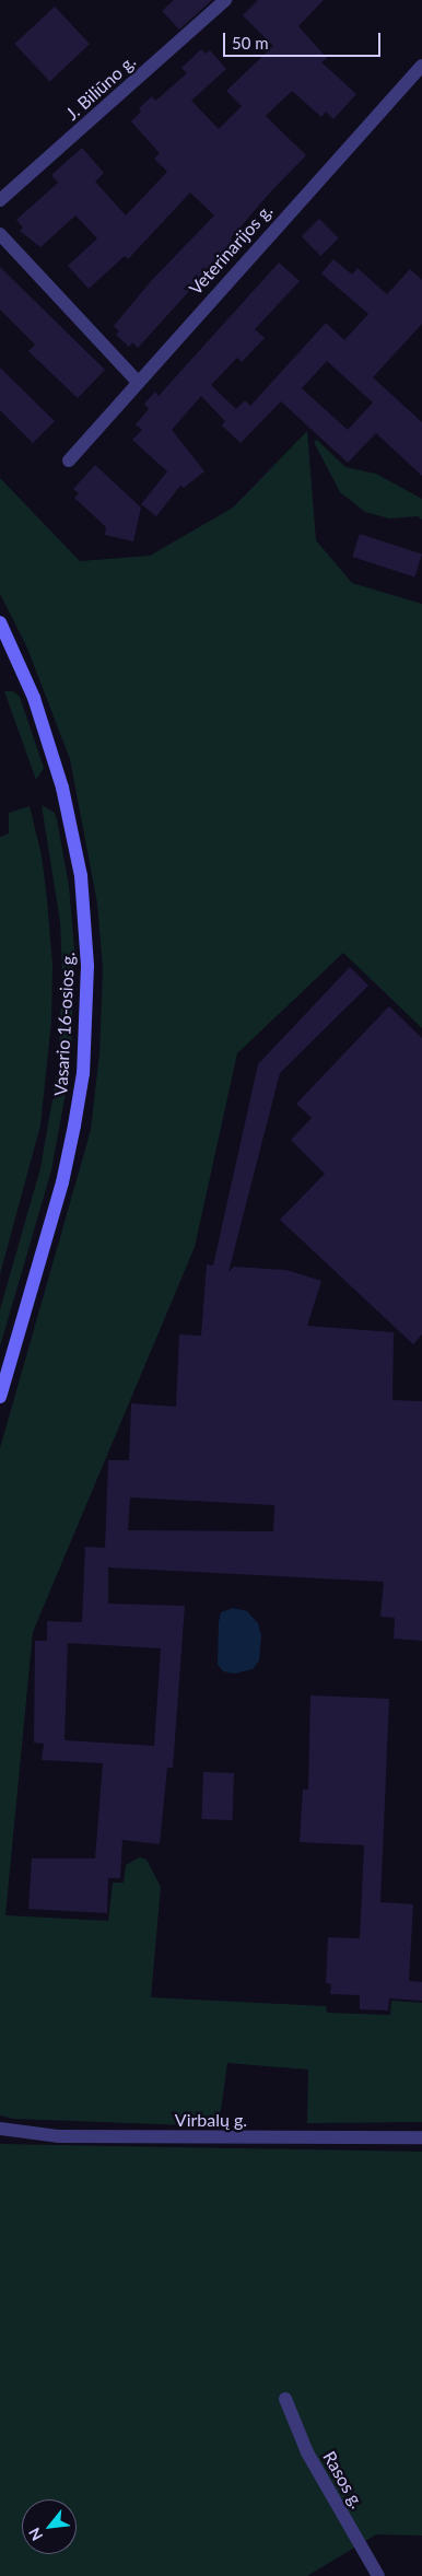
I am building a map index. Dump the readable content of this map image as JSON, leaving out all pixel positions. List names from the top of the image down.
{
  "streets": {
    "main road": ["Vasario 16-osios g."],
    "street": [
      "J. Biliūno g.",
      "Veterinarijos g.",
      "Virbalų g.",
      "Rasos g."
    ]
  },
  "scale_bar": "50 m",
  "north": "bottom left"
}
